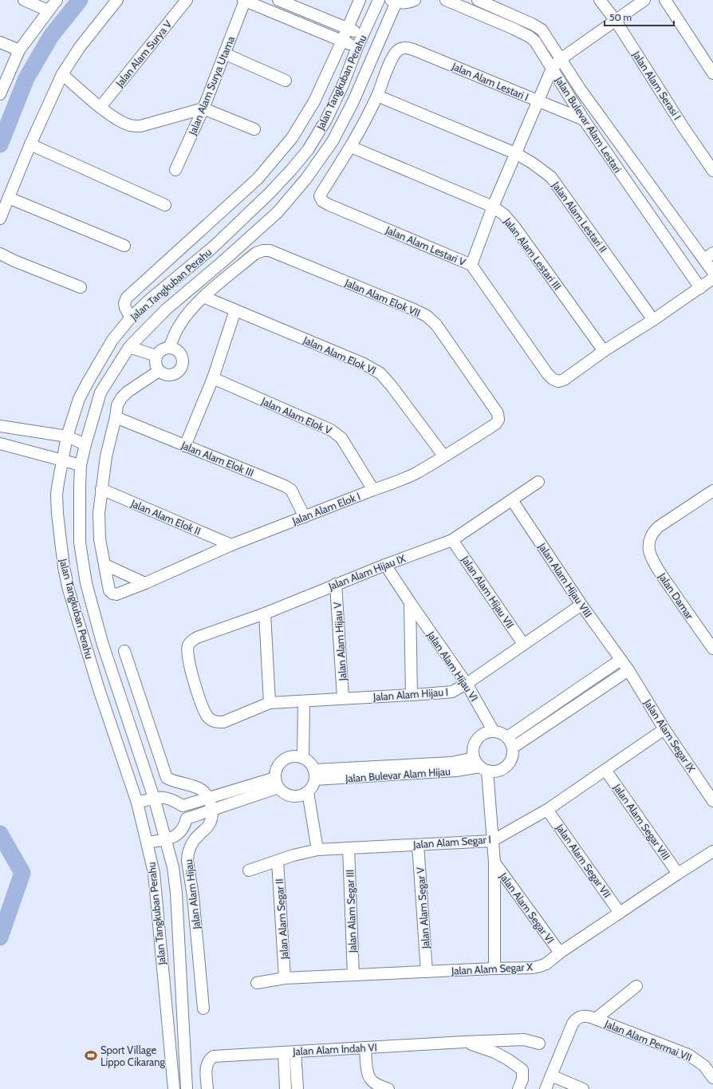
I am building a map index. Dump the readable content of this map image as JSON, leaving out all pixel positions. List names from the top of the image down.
{
  "streets": {
    "street": [
      "Jalan Alam Surya V",
      "Jalan Alam Lestari I",
      "Jalan Tangkuban Perahu",
      "Jalan Alam Surya Utama",
      "Jalan Alam Serasi I",
      "Jalan Bulevar Alam Lestari",
      "Jalan Alam Lestari II",
      "Jalan Alam Lestari V",
      "Jalan Alam Lestari III",
      "Jalan Alam Elok VII",
      "Jalan Alam Elok VI",
      "Jalan Alam Elok V",
      "Jalan Alam Elok III",
      "Jalan Alam Elok I",
      "Jalan Alam Elok II",
      "Jalan Alam Hijau IX",
      "Jalan Alam Hijau VIII",
      "Jalan Alam Hijau VII",
      "Jalan Damar",
      "Jalan Alam Hijau V",
      "Jalan Alam Hijau VI",
      "Jalan Alam Hijau I",
      "Jalan Alam Segar IX",
      "Jalan Bulevar Alam Hijau",
      "Jalan Alam Segar VIII",
      "Jalan Alam Segar I",
      "Jalan Alam Segar VII",
      "Jalan Alam Hijau",
      "Jalan Alam Segar V",
      "Jalan Alam Segar VI",
      "Jalan Alam Segar III",
      "Jalan Alam Segar II",
      "Jalan Alam Segar X",
      "Jalan Alam Permai VII",
      "Jalan Alam Indah VI"
    ]
  },
  "crossings": [
    ["Jalan Alam Lestari I", "Jalan Bulevar Alam Lestari"],
    ["Jalan Alam Lestari I", "Jalan Alam Lestari II"],
    ["Jalan Alam Lestari V", "Jalan Alam Lestari III"],
    ["Jalan Alam Elok VII", "Jalan Alam Elok VI"],
    ["Jalan Alam Elok VII", "Jalan Alam Elok I"],
    ["Jalan Alam Elok VI", "Jalan Alam Elok I"],
    ["Jalan Alam Elok V", "Jalan Alam Elok I"],
    ["Jalan Alam Elok III", "Jalan Alam Elok I"],
    ["Jalan Alam Elok I", "Jalan Alam Elok II"],
    ["Jalan Alam Hijau IX", "Jalan Alam Hijau VIII"],
    ["Jalan Alam Hijau IX", "Jalan Alam Hijau VII"],
    ["Jalan Alam Hijau IX", "Jalan Alam Hijau V"],
    ["Jalan Alam Hijau IX", "Jalan Alam Hijau VI"],
    ["Jalan Alam Hijau IX", "Jalan Alam Hijau I"],
    ["Jalan Alam Hijau VIII", "Jalan Alam Hijau I"],
    ["Jalan Alam Hijau VIII", "Jalan Alam Segar IX"],
    ["Jalan Alam Hijau VII", "Jalan Alam Hijau I"],
    ["Jalan Alam Hijau V", "Jalan Alam Hijau I"],
    ["Jalan Alam Hijau VI", "Jalan Alam Hijau I"],
    ["Jalan Alam Hijau VI", "Jalan Bulevar Alam Hijau"],
    ["Jalan Alam Hijau VI", "Jalan Alam Segar VI"],
    ["Jalan Alam Segar IX", "Jalan Alam Segar I"],
    ["Jalan Bulevar Alam Hijau", "Jalan Alam Segar VI"],
    ["Jalan Alam Segar VIII", "Jalan Alam Segar I"],
    ["Jalan Alam Segar VIII", "Jalan Alam Segar X"],
    ["Jalan Alam Segar I", "Jalan Alam Segar VII"],
    ["Jalan Alam Segar I", "Jalan Alam Segar V"],
    ["Jalan Alam Segar I", "Jalan Alam Segar VI"],
    ["Jalan Alam Segar I", "Jalan Alam Segar III"],
    ["Jalan Alam Segar I", "Jalan Alam Segar II"],
    ["Jalan Alam Segar VII", "Jalan Alam Segar X"],
    ["Jalan Alam Segar V", "Jalan Alam Segar X"],
    ["Jalan Alam Segar VI", "Jalan Alam Segar X"],
    ["Jalan Alam Segar III", "Jalan Alam Segar X"],
    ["Jalan Alam Segar II", "Jalan Alam Segar X"]
  ],
  "places": {
    "sports": ["Sport Village Lippo Cikarang"]
  },
  "scale_bar": "50 m"
}
